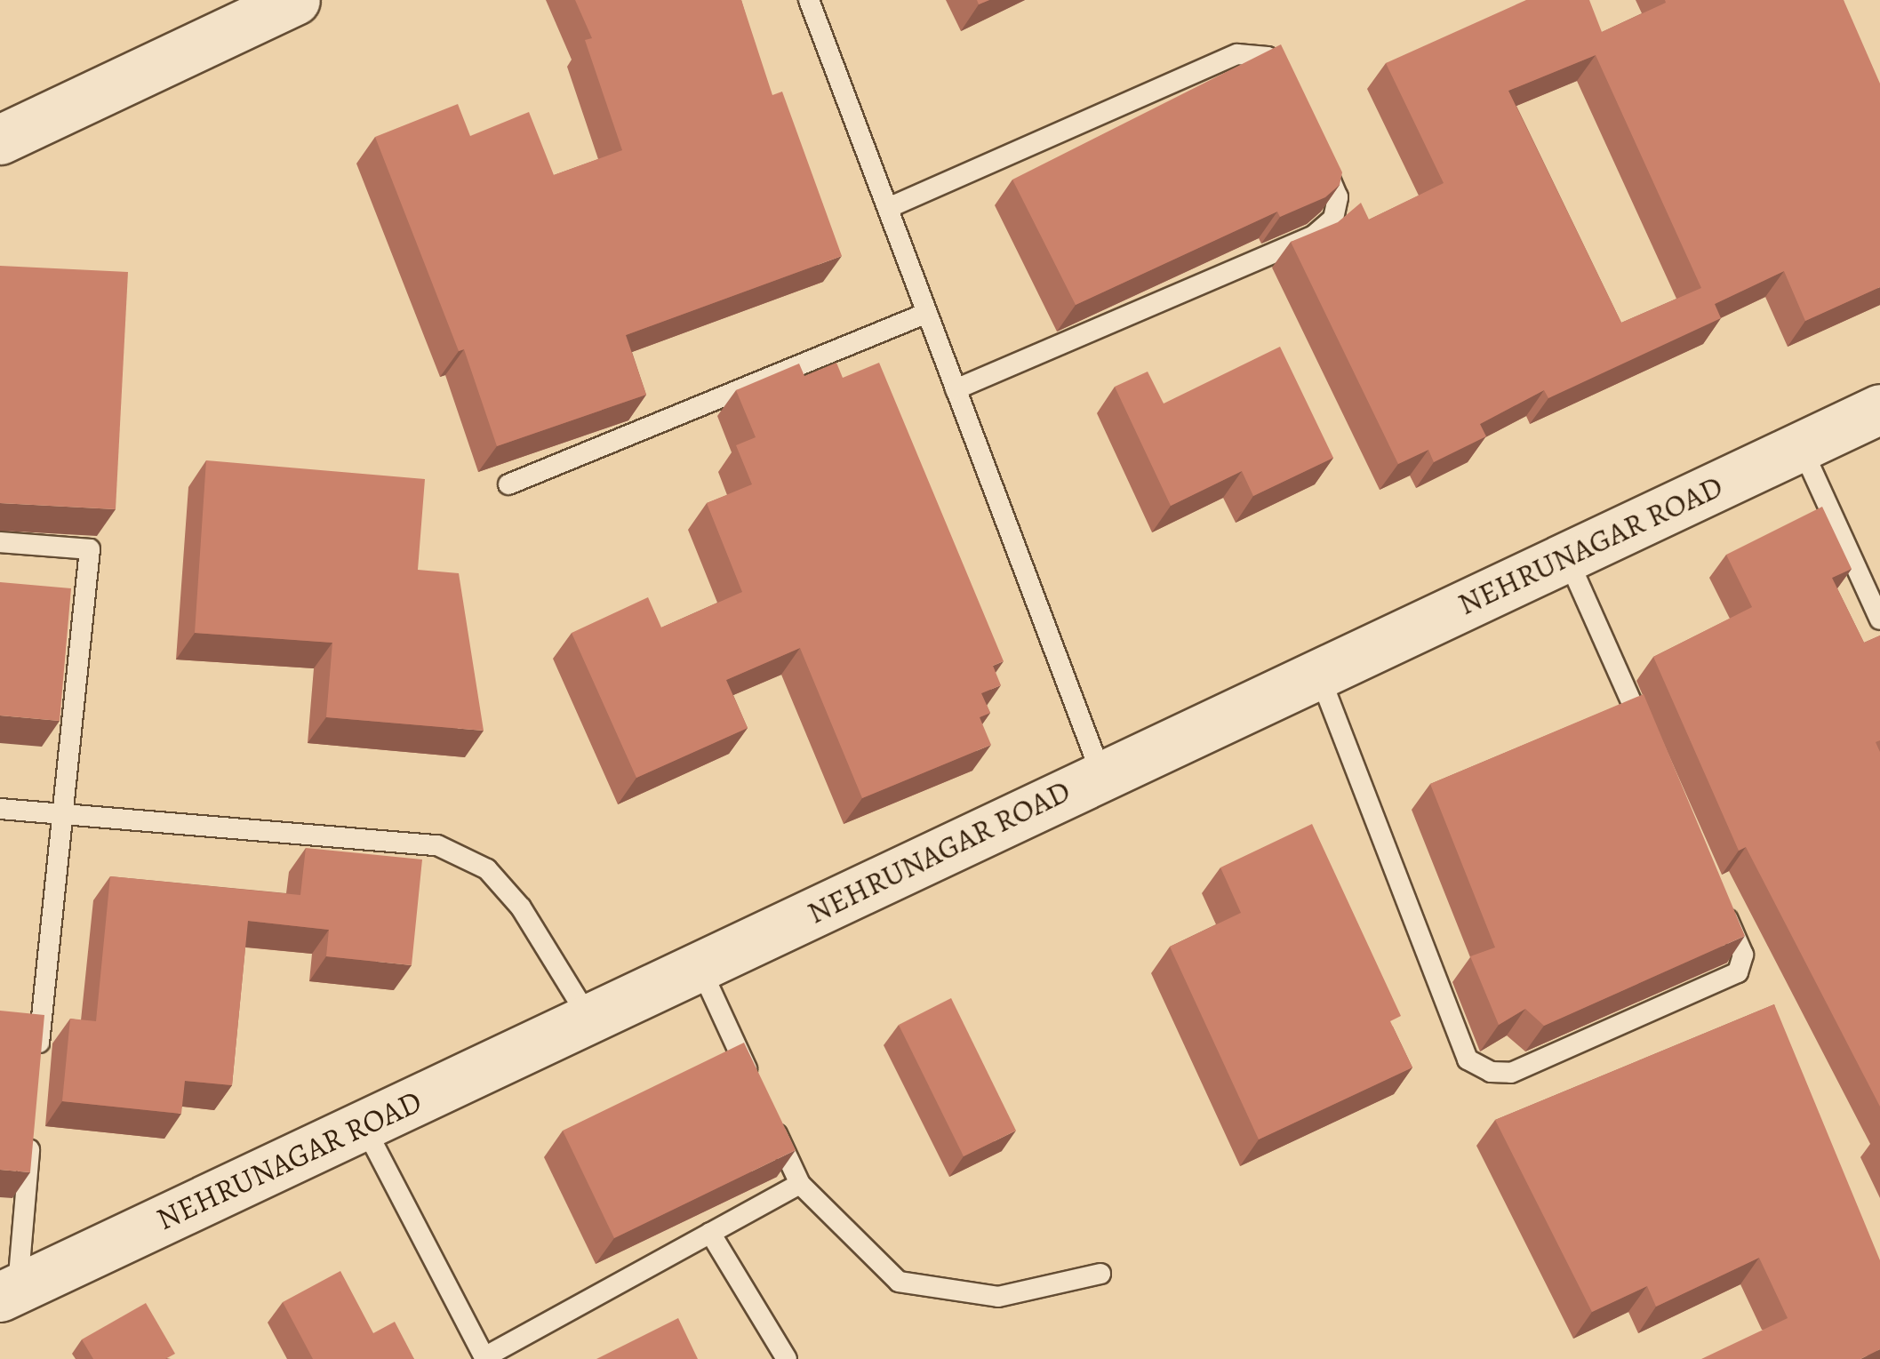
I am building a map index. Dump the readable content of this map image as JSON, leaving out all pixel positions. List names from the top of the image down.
{
  "streets": {
    "street": ["NEHRUNAGAR ROAD"]
  }
}
